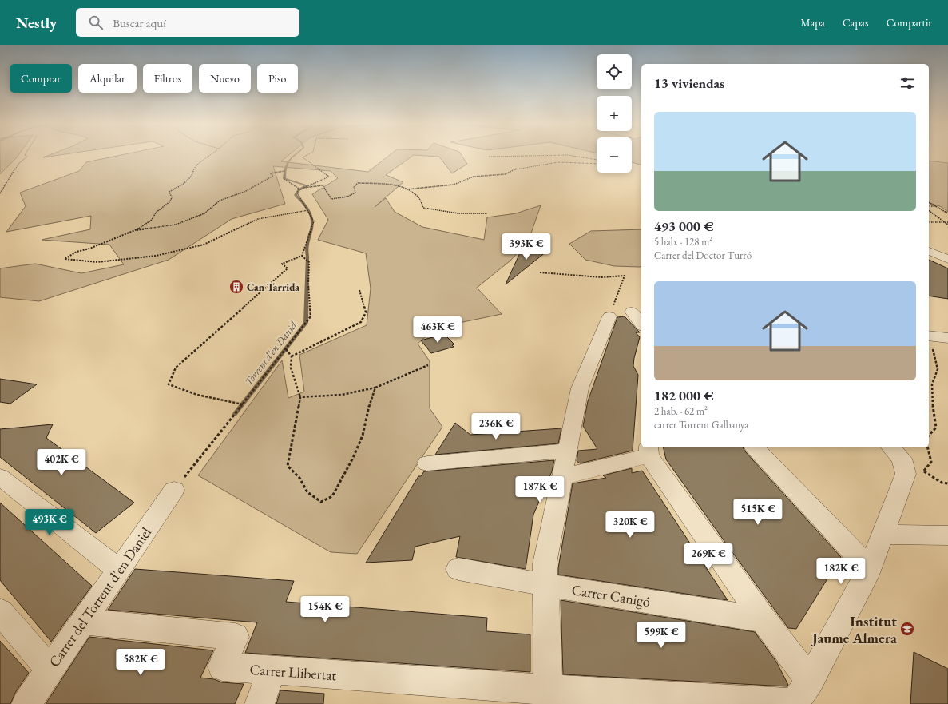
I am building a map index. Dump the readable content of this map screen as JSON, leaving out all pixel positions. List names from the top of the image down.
{
  "streets": {
    "street": ["Carrer Canigó", "Carrer del Torrent d'en Daniel", "Carrer Llibertat"]
  },
  "crossings": [
    ["Carrer del Torrent d'en Daniel", "Carrer Llibertat"]
  ],
  "water": ["Torrent d'en Daniel"],
  "places": {
    "building": ["Can Tarrida"],
    "school or university": ["Institut Jaume Almera"]
  },
  "page": {
    "header": "Nestly",
    "search": "Buscar aquí",
    "nav": ["Mapa", "Capas", "Compartir"],
    "map_buttons": ["+", "−"],
    "chip": [
      "Comprar",
      "Alquilar",
      "Filtros",
      "Nuevo",
      "Piso"
    ],
    "heading": "13 viviendas",
    "list": [
      {
        "name": "493 000 €",
        "note": "5 hab. · 128 m² · Carrer del Doctor Turró"
      },
      {
        "name": "182 000 €",
        "note": "2 hab. · 62 m² · carrer Torrent Galbanya"
      }
    ],
    "price": [
      "393K €",
      "463K €",
      "236K €",
      "402K €",
      "187K €",
      "515K €",
      "493K €",
      "320K €",
      "269K €",
      "182K €",
      "154K €",
      "599K €",
      "582K €"
    ]
  }
}
